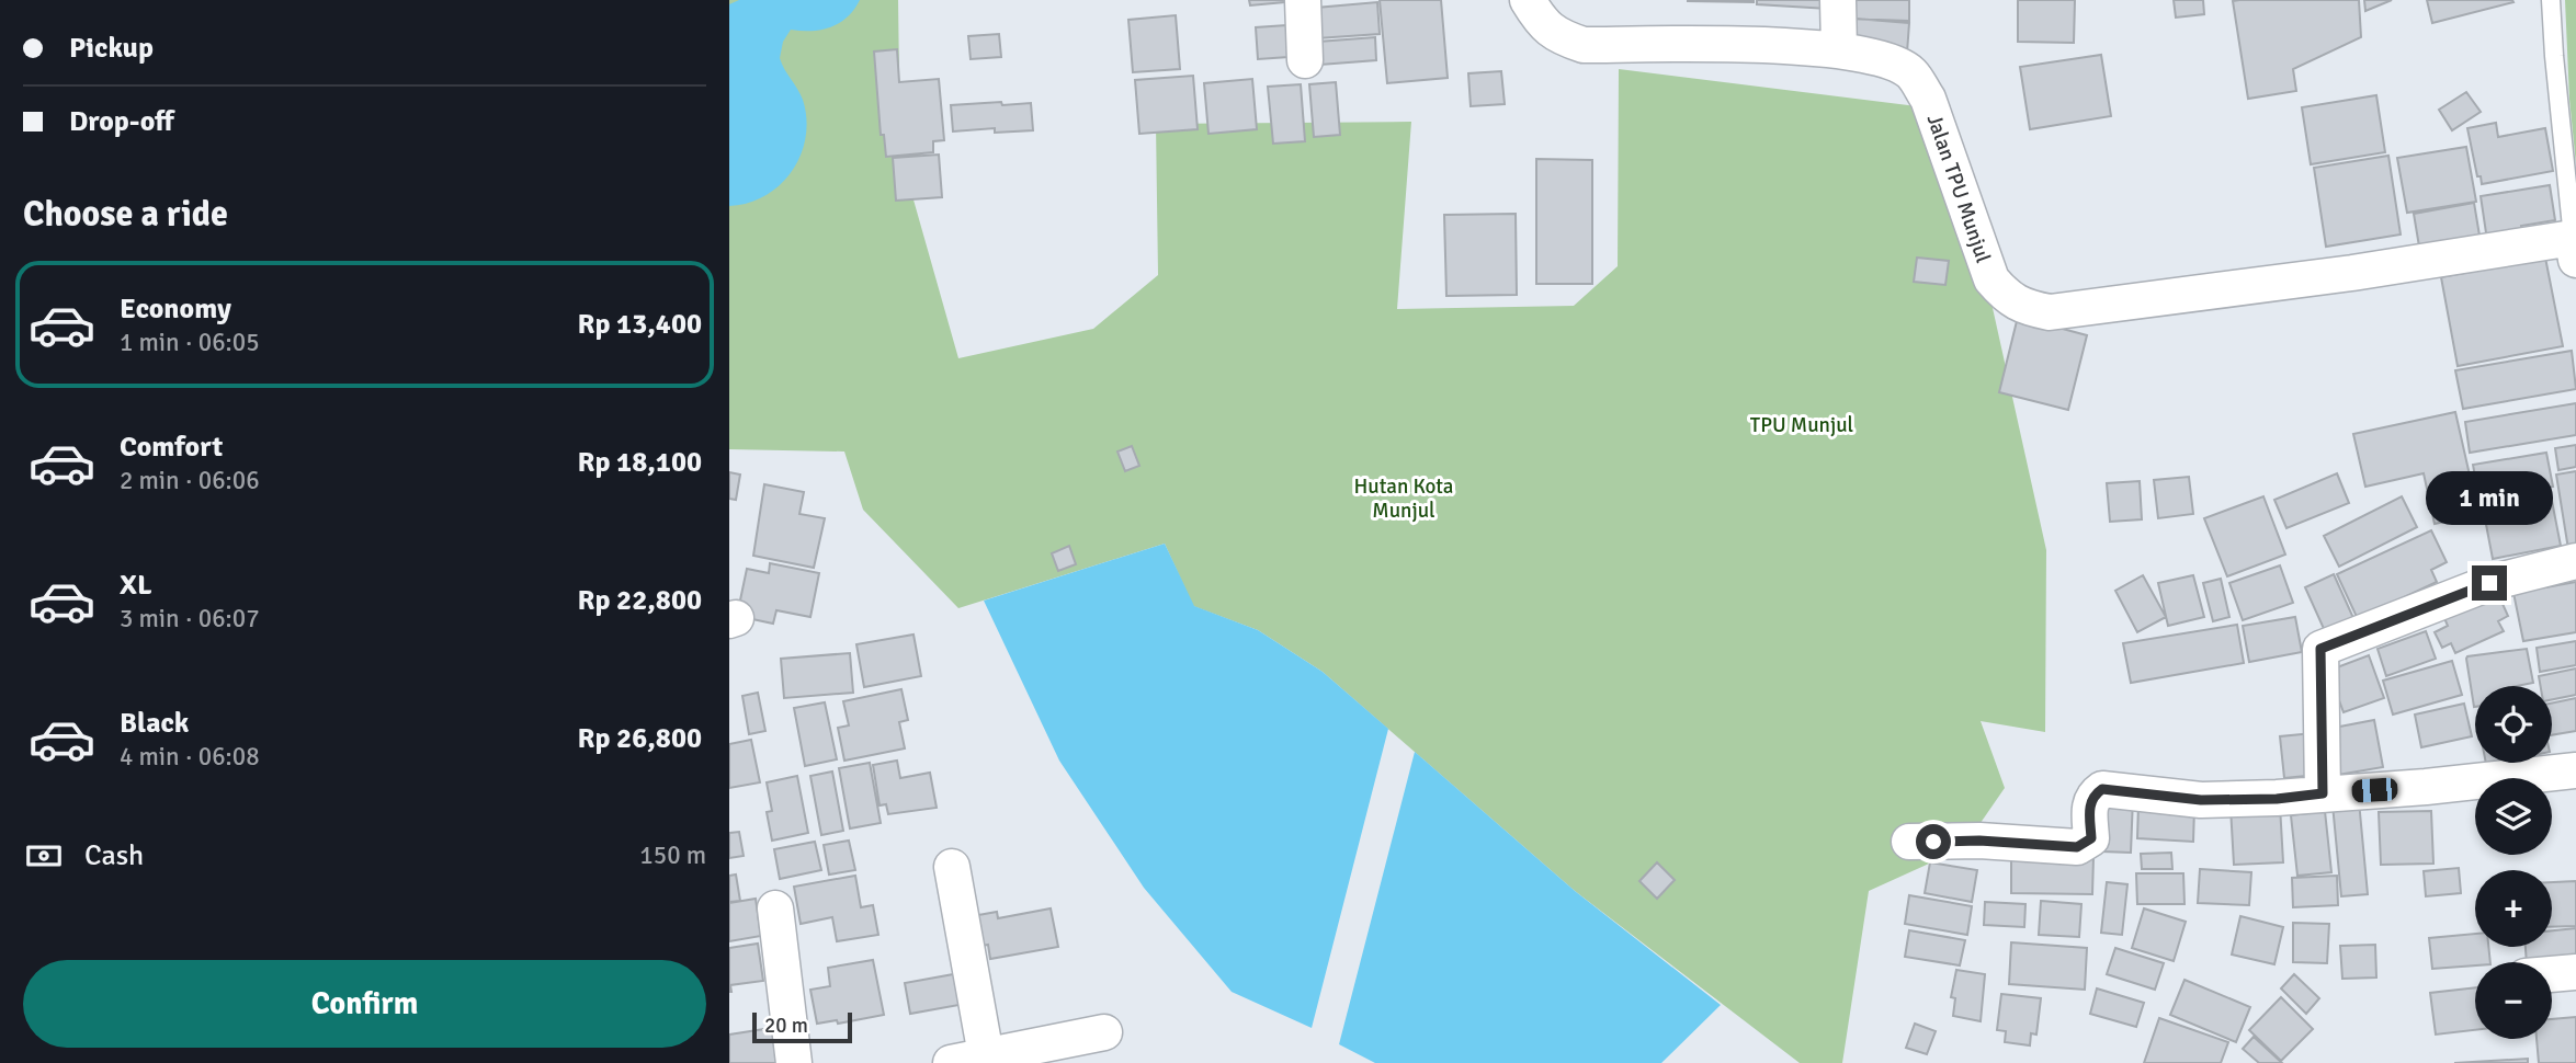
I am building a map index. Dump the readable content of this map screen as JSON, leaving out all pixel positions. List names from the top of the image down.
{
  "streets": {
    "street": ["Jalan TPU Munjul"]
  },
  "parks": ["TPU Munjul", "Hutan Kota Munjul"],
  "scale_bar": "20 m",
  "page": {
    "banner": ["Pickup", "Drop-off"],
    "heading": "Choose a ride",
    "list": [
      {
        "name": "Economy",
        "note": "1 min · 06:05",
        "value": "Rp 13,400"
      },
      {
        "name": "Comfort",
        "note": "2 min · 06:06",
        "value": "Rp 18,100"
      },
      {
        "name": "XL",
        "note": "3 min · 06:07",
        "value": "Rp 22,800"
      },
      {
        "name": "Black",
        "note": "4 min · 06:08",
        "value": "Rp 26,800"
      }
    ],
    "bubble": "1 min",
    "map_buttons": ["+", "−"],
    "pay": ["Cash", "150 m"],
    "buttons": "Confirm",
    "scale": "20 m"
  }
}
